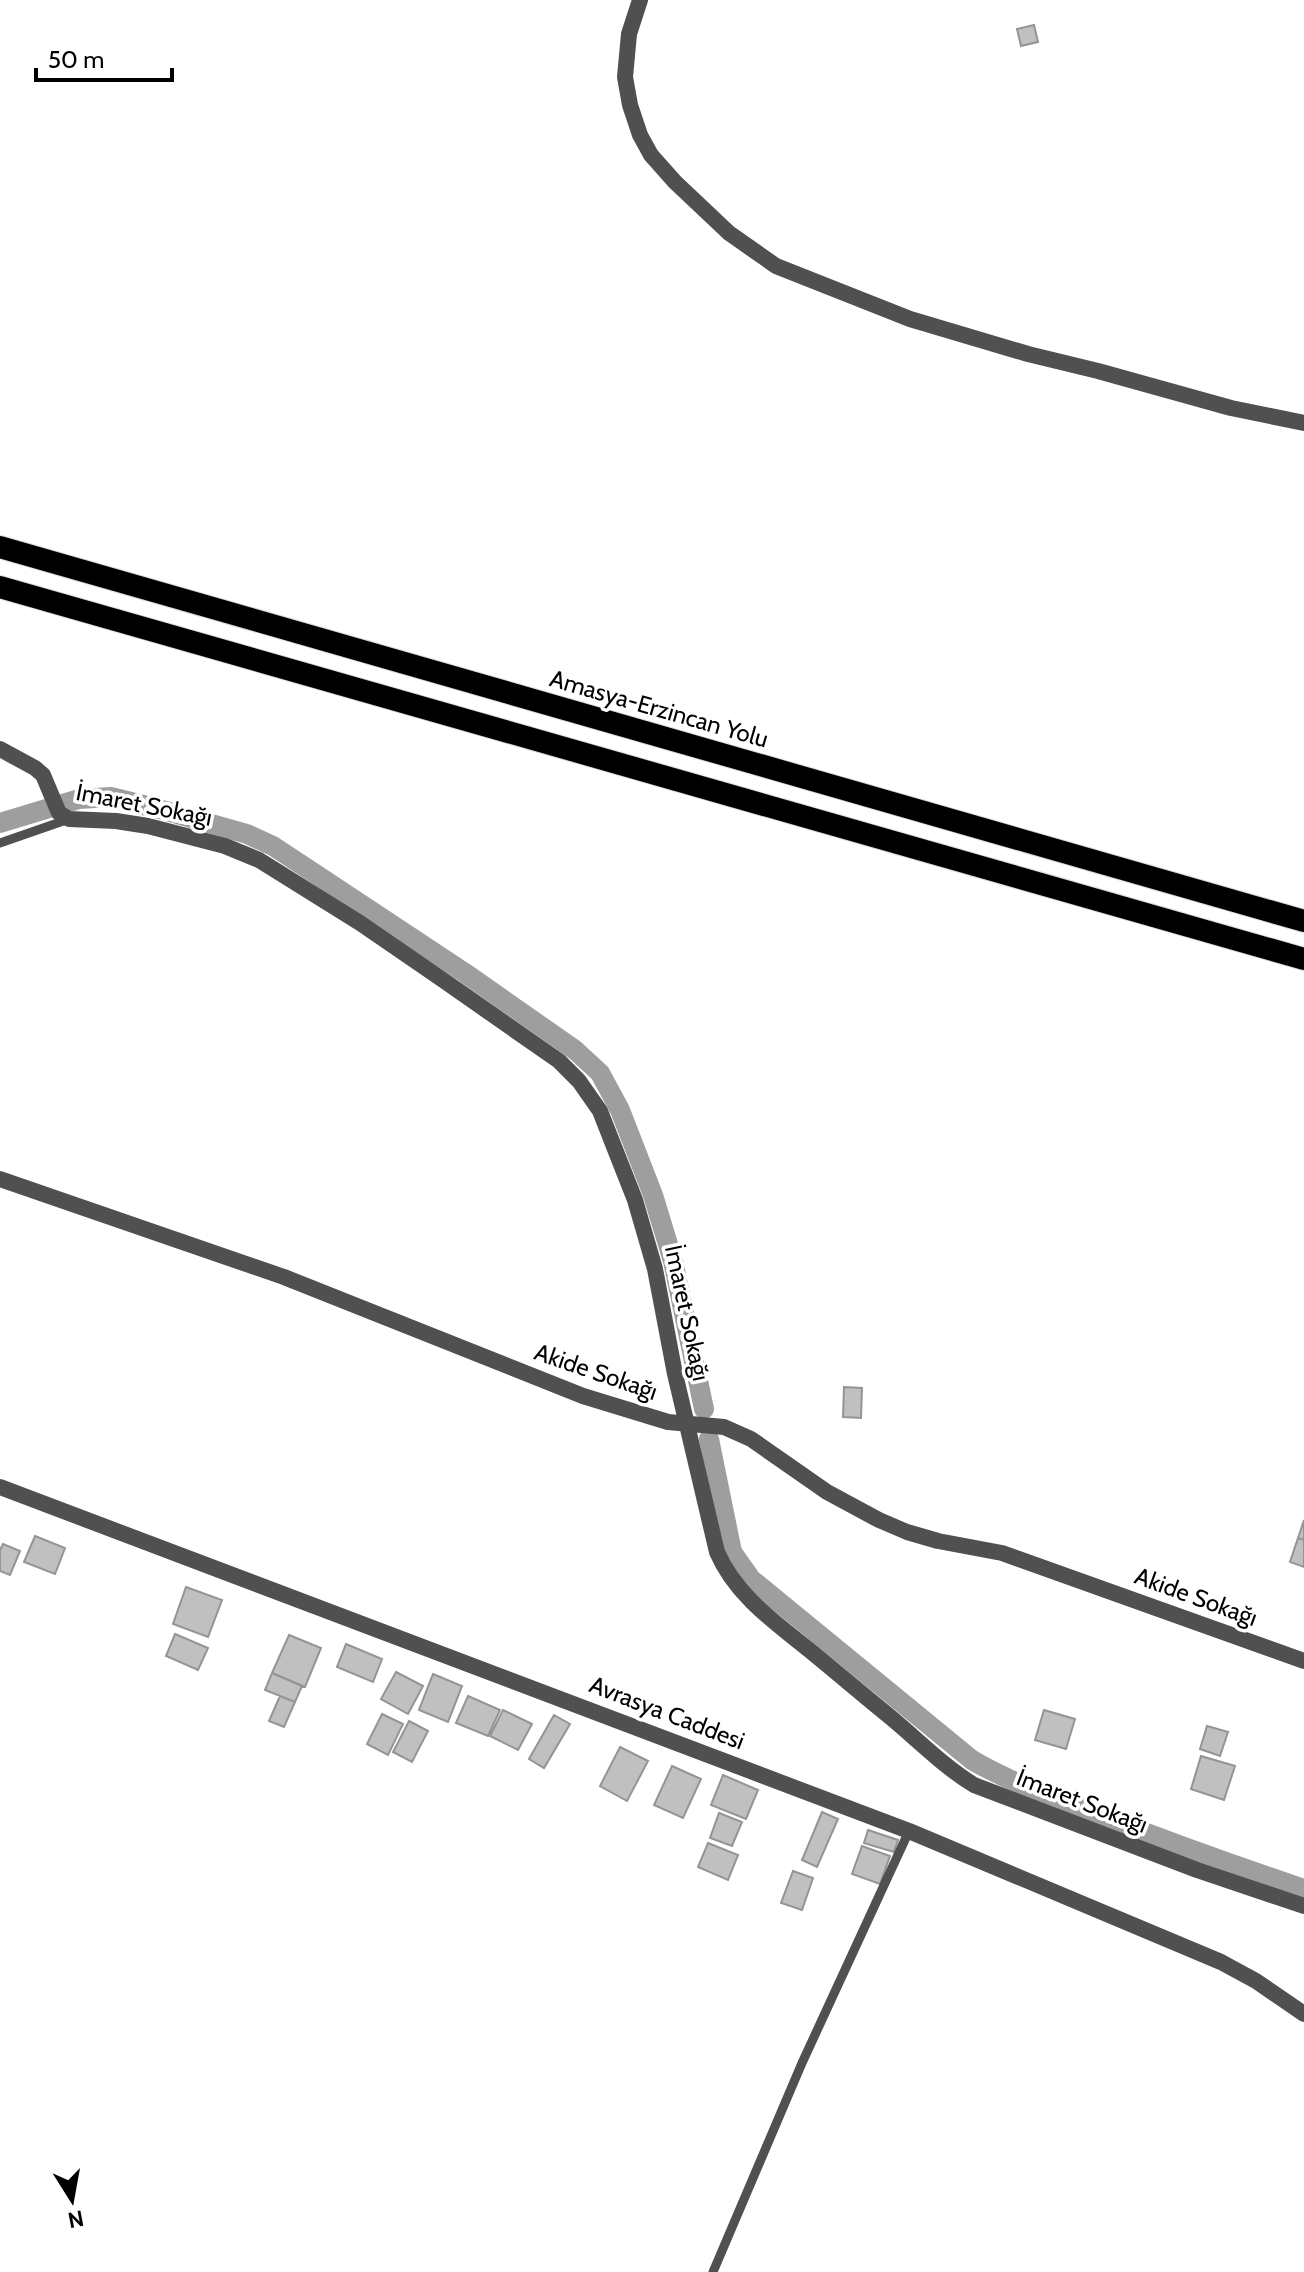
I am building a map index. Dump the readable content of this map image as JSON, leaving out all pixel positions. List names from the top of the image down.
{
  "streets": {
    "highway": ["Amasya-Erzincan Yolu"],
    "street": ["İmaret Sokağı", "Akide Sokağı", "Avrasya Caddesi"]
  },
  "crossings": [
    ["İmaret Sokağı", "Akide Sokağı"]
  ],
  "scale_bar": "50 m",
  "north": "bottom"
}
